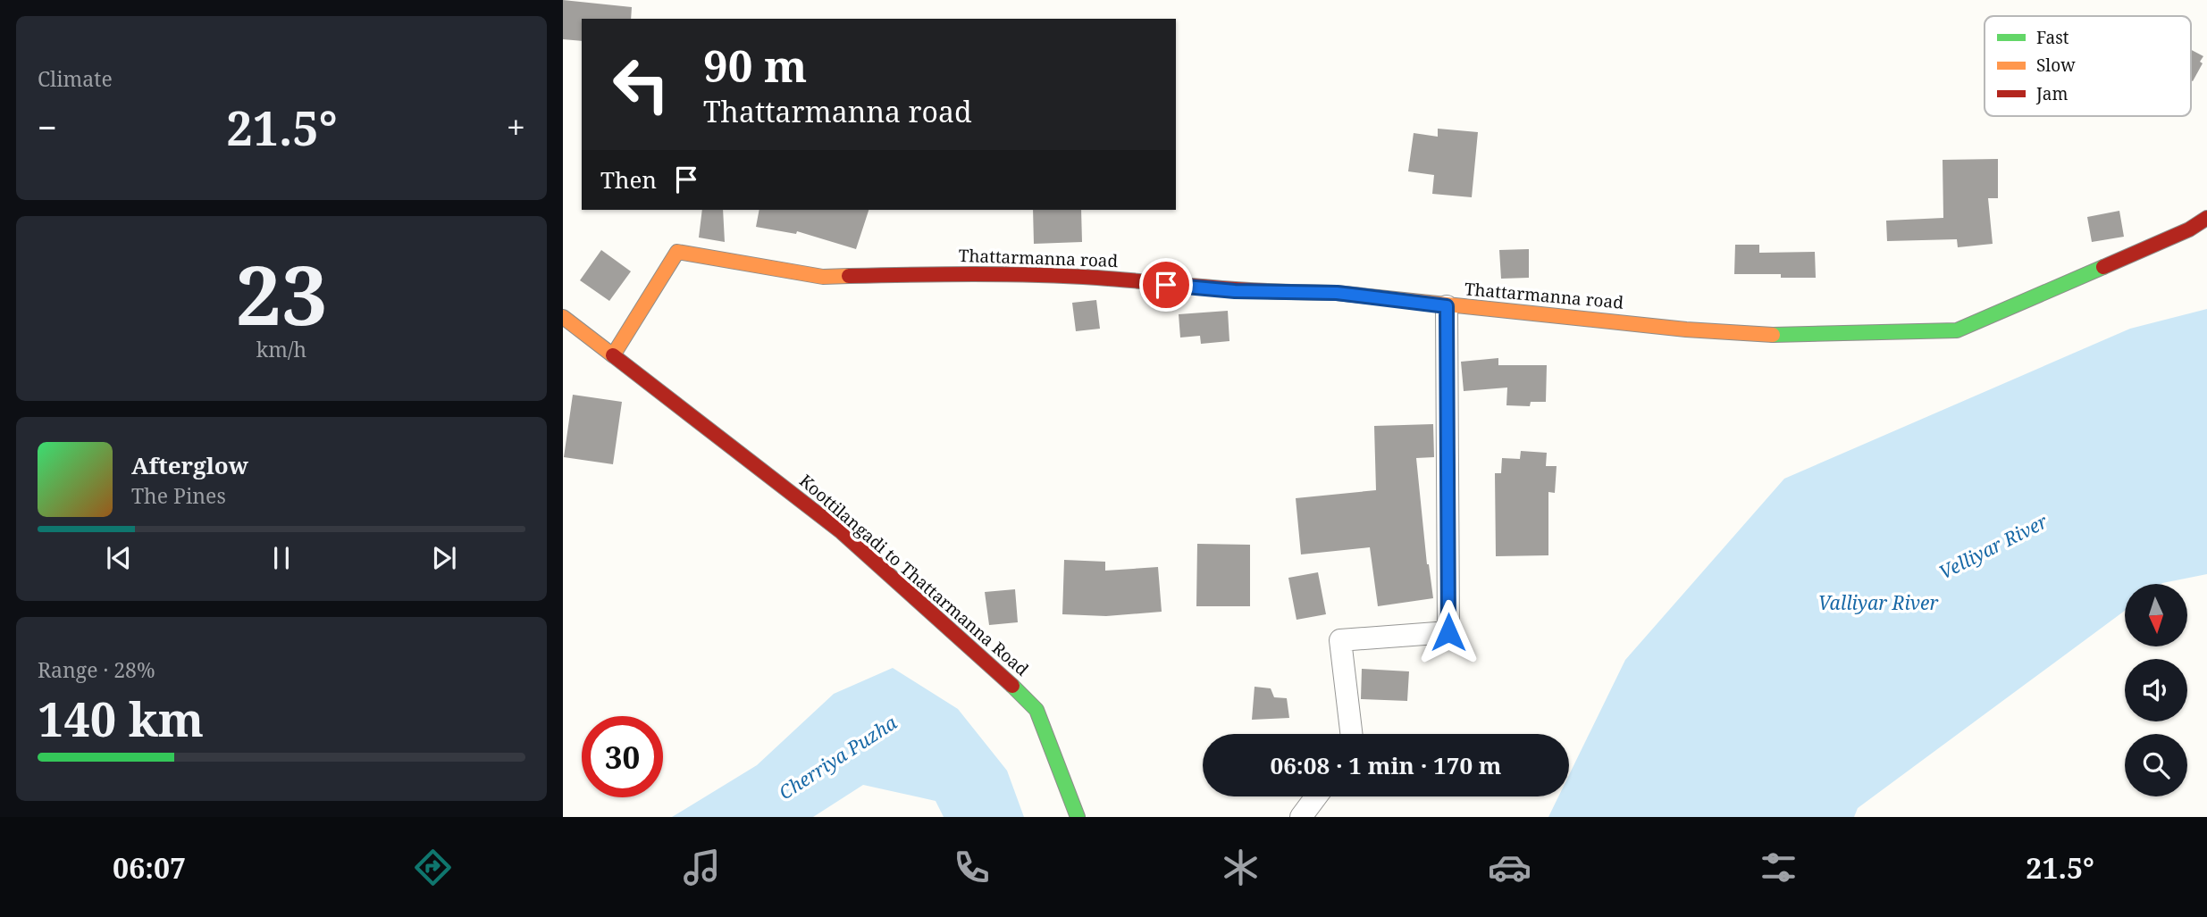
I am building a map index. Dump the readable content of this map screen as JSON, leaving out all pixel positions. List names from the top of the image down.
{
  "streets": {
    "street": ["Thattarmanna road", "Koottilangadi to Thattarmanna Road"]
  },
  "crossings": [
    ["Thattarmanna road", "Koottilangadi to Thattarmanna Road"]
  ],
  "water": ["Velliyar River", "Valliyar River", "Cherriya Puzha"],
  "legend": ["Fast", "Slow", "Jam"],
  "north": "bottom",
  "page": {
    "tile": [
      "Climate",
      ["23", "km/h"],
      ["Range · 28%", "140 km"]
    ],
    "turn": ["90 m", "Thattarmanna road"],
    "heat": ["−", "21.5°", "+"],
    "then": "Then",
    "song": ["Afterglow", "The Pines"],
    "limit": "30",
    "trip": "06:08 · 1 min · 170 m",
    "tabs": ["06:07", "21.5°"]
  }
}
